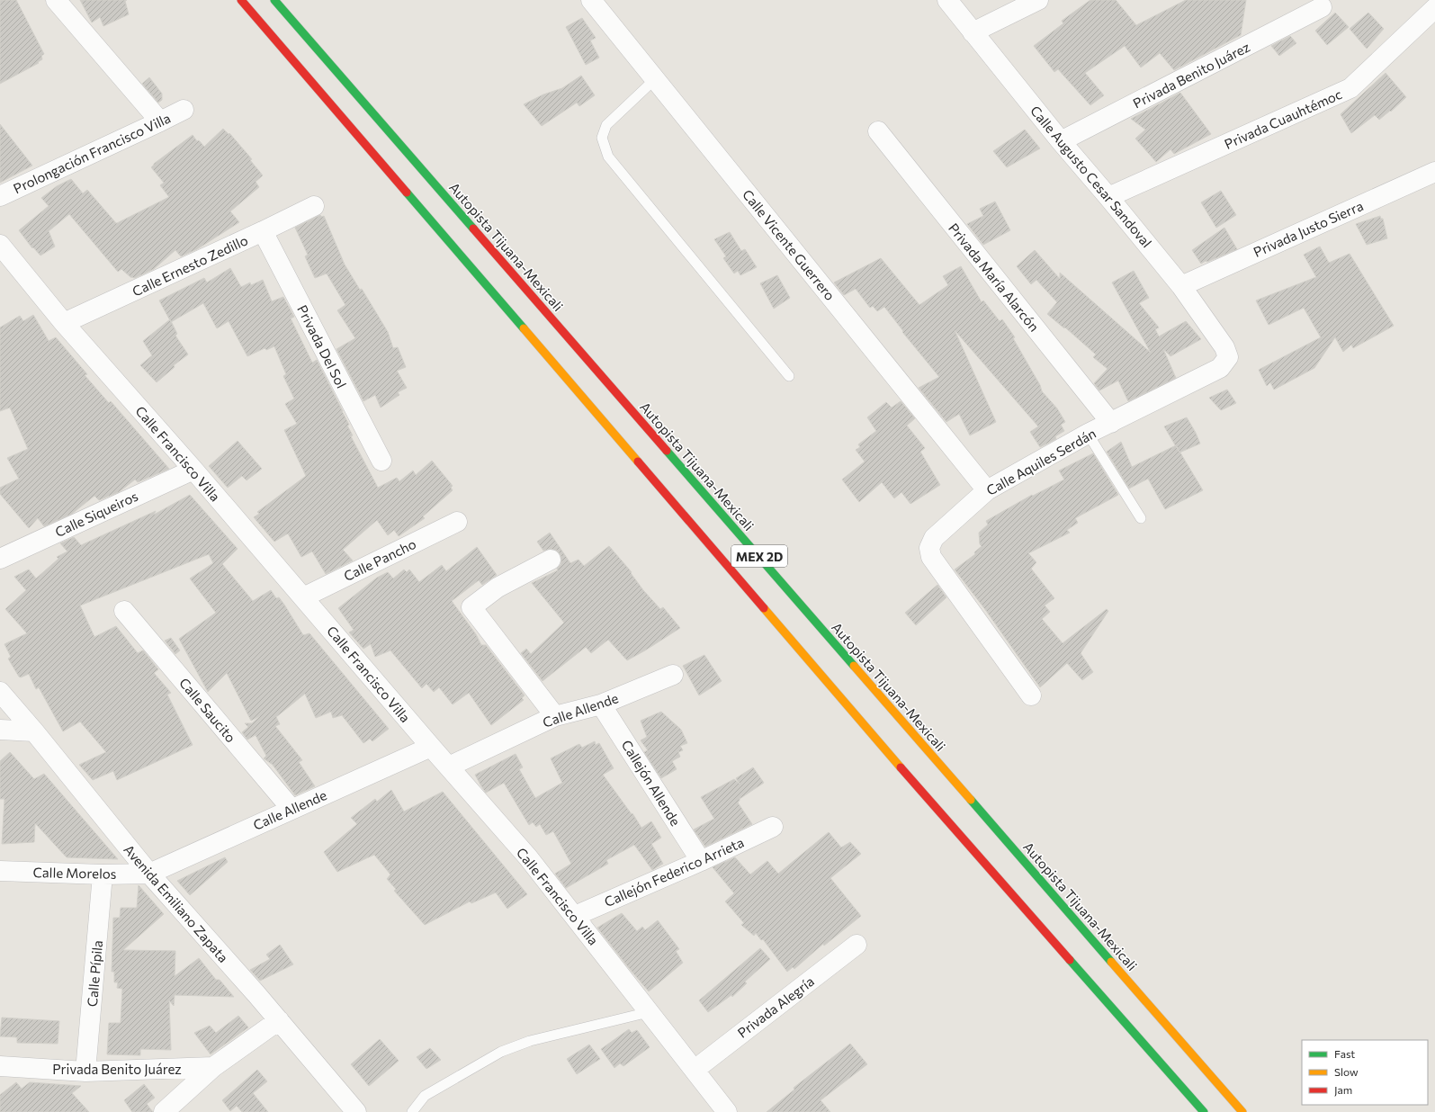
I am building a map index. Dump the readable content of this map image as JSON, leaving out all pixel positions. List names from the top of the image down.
{
  "streets": {
    "highway": ["Autopista Tijuana-Mexicali", "MEX 2D"],
    "street": [
      "Privada Benito Juárez",
      "Privada Cuauhtémoc",
      "Prolongación Francisco Villa",
      "Calle Augusto Cesar Sandoval",
      "Privada Justo Sierra",
      "Calle Vicente Guerrero",
      "Calle Ernesto Zedillo",
      "Privada María Alarcón",
      "Privada Del Sol",
      "Calle Francisco Villa",
      "Calle Aquiles Serdán",
      "Calle Siqueiros",
      "Calle Pancho",
      "Calle Saucito",
      "Calle Allende",
      "Callejón Allende",
      "Callejón Federico Arrieta",
      "Calle Morelos",
      "Avenida Emiliano Zapata",
      "Calle Pípila",
      "Privada Alegría"
    ]
  },
  "crossings": [
    ["Privada Benito Juárez", "Calle Augusto Cesar Sandoval"],
    ["Privada Benito Juárez", "Calle Pípila"],
    ["Privada Cuauhtémoc", "Calle Augusto Cesar Sandoval"],
    ["Calle Augusto Cesar Sandoval", "Privada Justo Sierra"],
    ["Calle Augusto Cesar Sandoval", "Calle Aquiles Serdán"],
    ["Calle Vicente Guerrero", "Calle Aquiles Serdán"],
    ["Calle Ernesto Zedillo", "Privada Del Sol"],
    ["Calle Ernesto Zedillo", "Calle Francisco Villa"],
    ["Privada María Alarcón", "Calle Aquiles Serdán"],
    ["Calle Francisco Villa", "Calle Siqueiros"],
    ["Calle Francisco Villa", "Calle Pancho"],
    ["Calle Francisco Villa", "Calle Allende"],
    ["Calle Francisco Villa", "Callejón Federico Arrieta"],
    ["Calle Francisco Villa", "Privada Alegría"],
    ["Calle Saucito", "Calle Allende"],
    ["Calle Allende", "Callejón Allende"],
    ["Calle Allende", "Calle Morelos"],
    ["Calle Allende", "Avenida Emiliano Zapata"],
    ["Callejón Allende", "Callejón Federico Arrieta"],
    ["Calle Morelos", "Avenida Emiliano Zapata"],
    ["Calle Morelos", "Calle Pípila"]
  ],
  "legend": ["Fast", "Slow", "Jam"]
}
